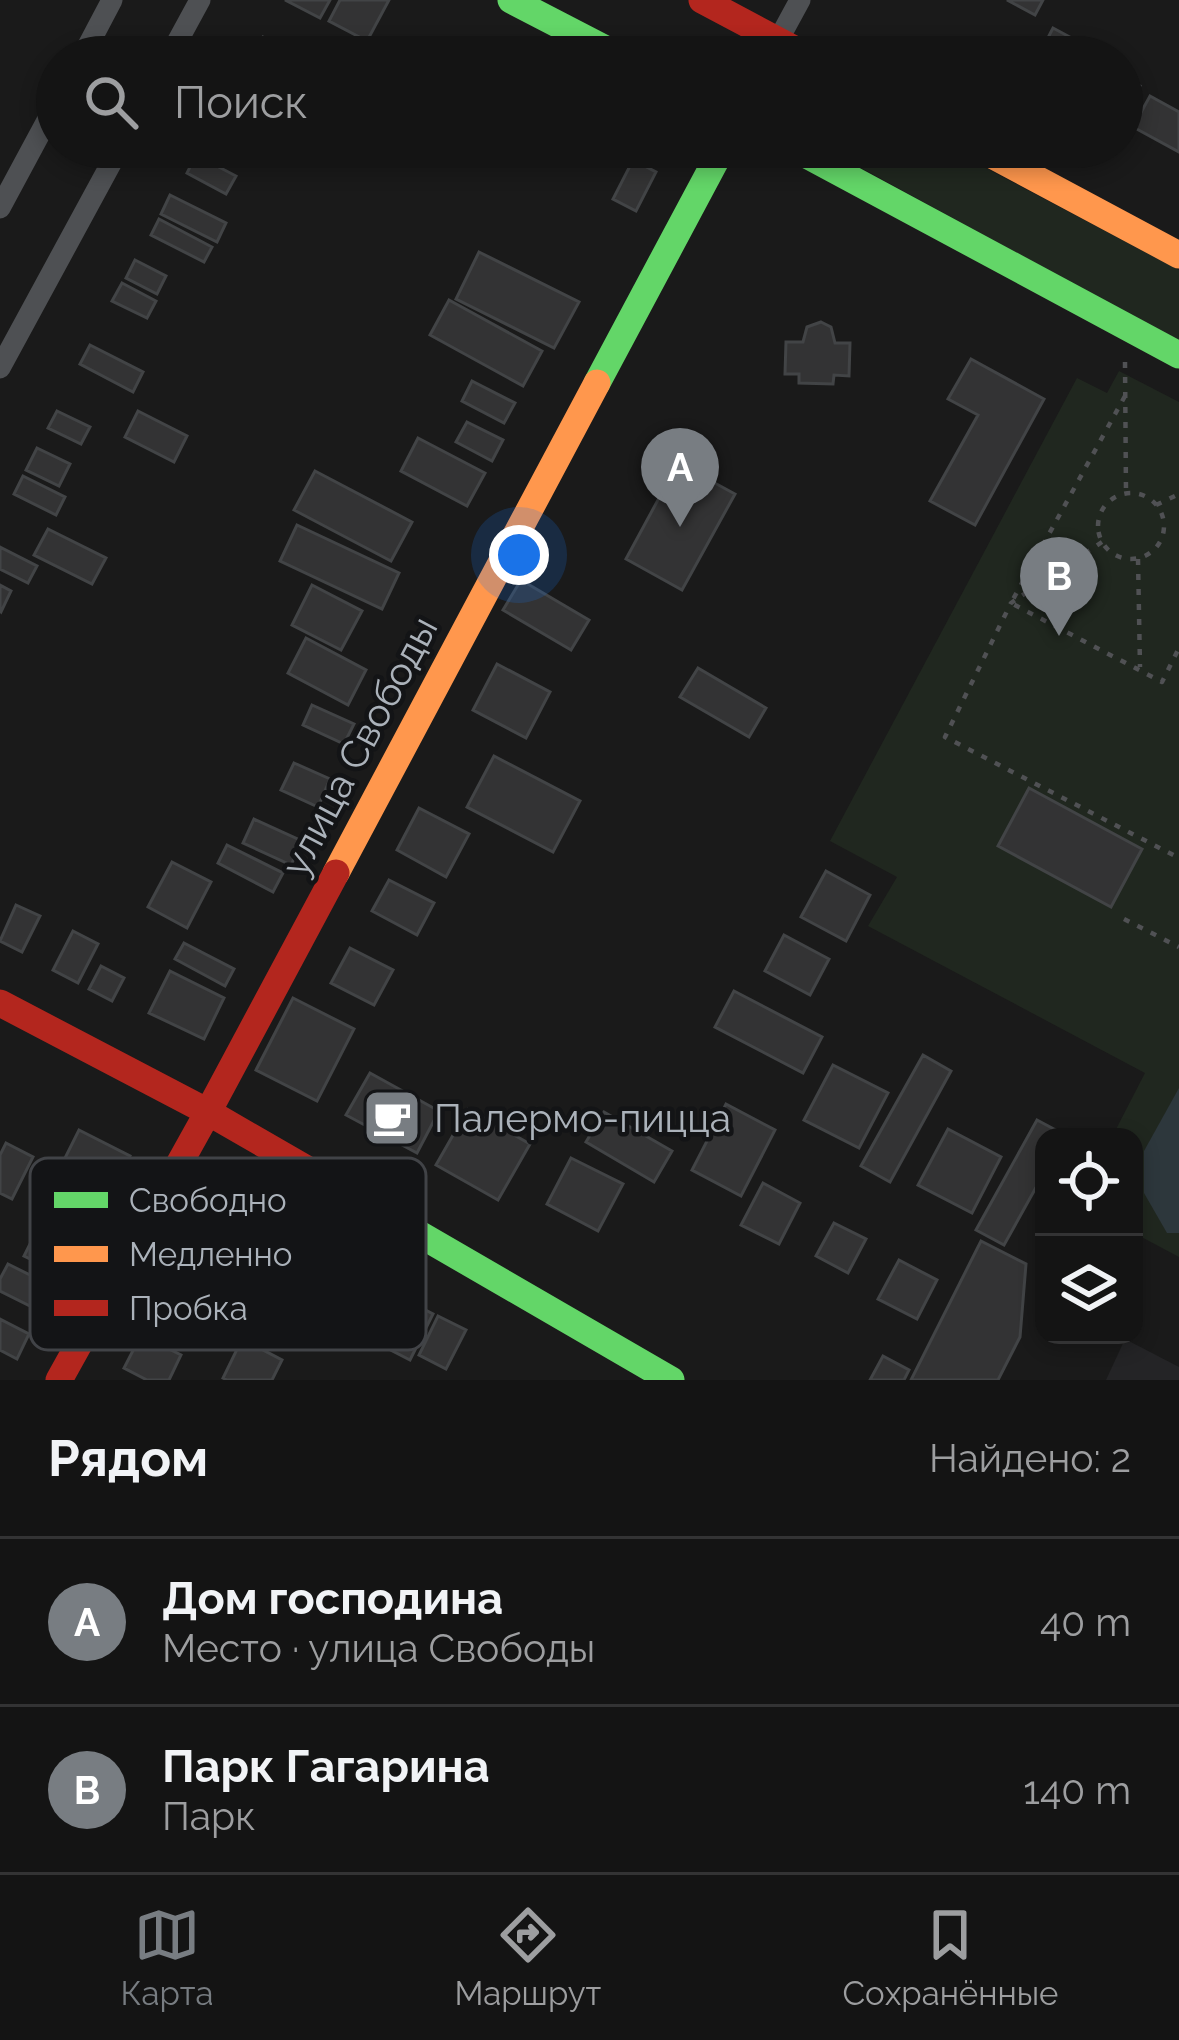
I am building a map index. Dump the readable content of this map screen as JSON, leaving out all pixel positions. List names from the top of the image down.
{
  "streets": {
    "street": ["улица Свободы"]
  },
  "places": {
    "cafe": ["Палермо-пицца"]
  },
  "legend": ["Свободно", "Медленно", "Пробка"],
  "page": {
    "search": "Поиск",
    "pins": ["A", "B"],
    "heading": ["Рядом", "Найдено: 2"],
    "list": [
      {
        "mark": "A",
        "name": "Дом господина",
        "note": "Место · улица Свободы",
        "value": "40 m"
      },
      {
        "mark": "B",
        "name": "Парк Гагарина",
        "note": "Парк",
        "value": "140 m"
      }
    ],
    "nav": ["Карта", "Маршрут", "Сохранённые"]
  }
}
